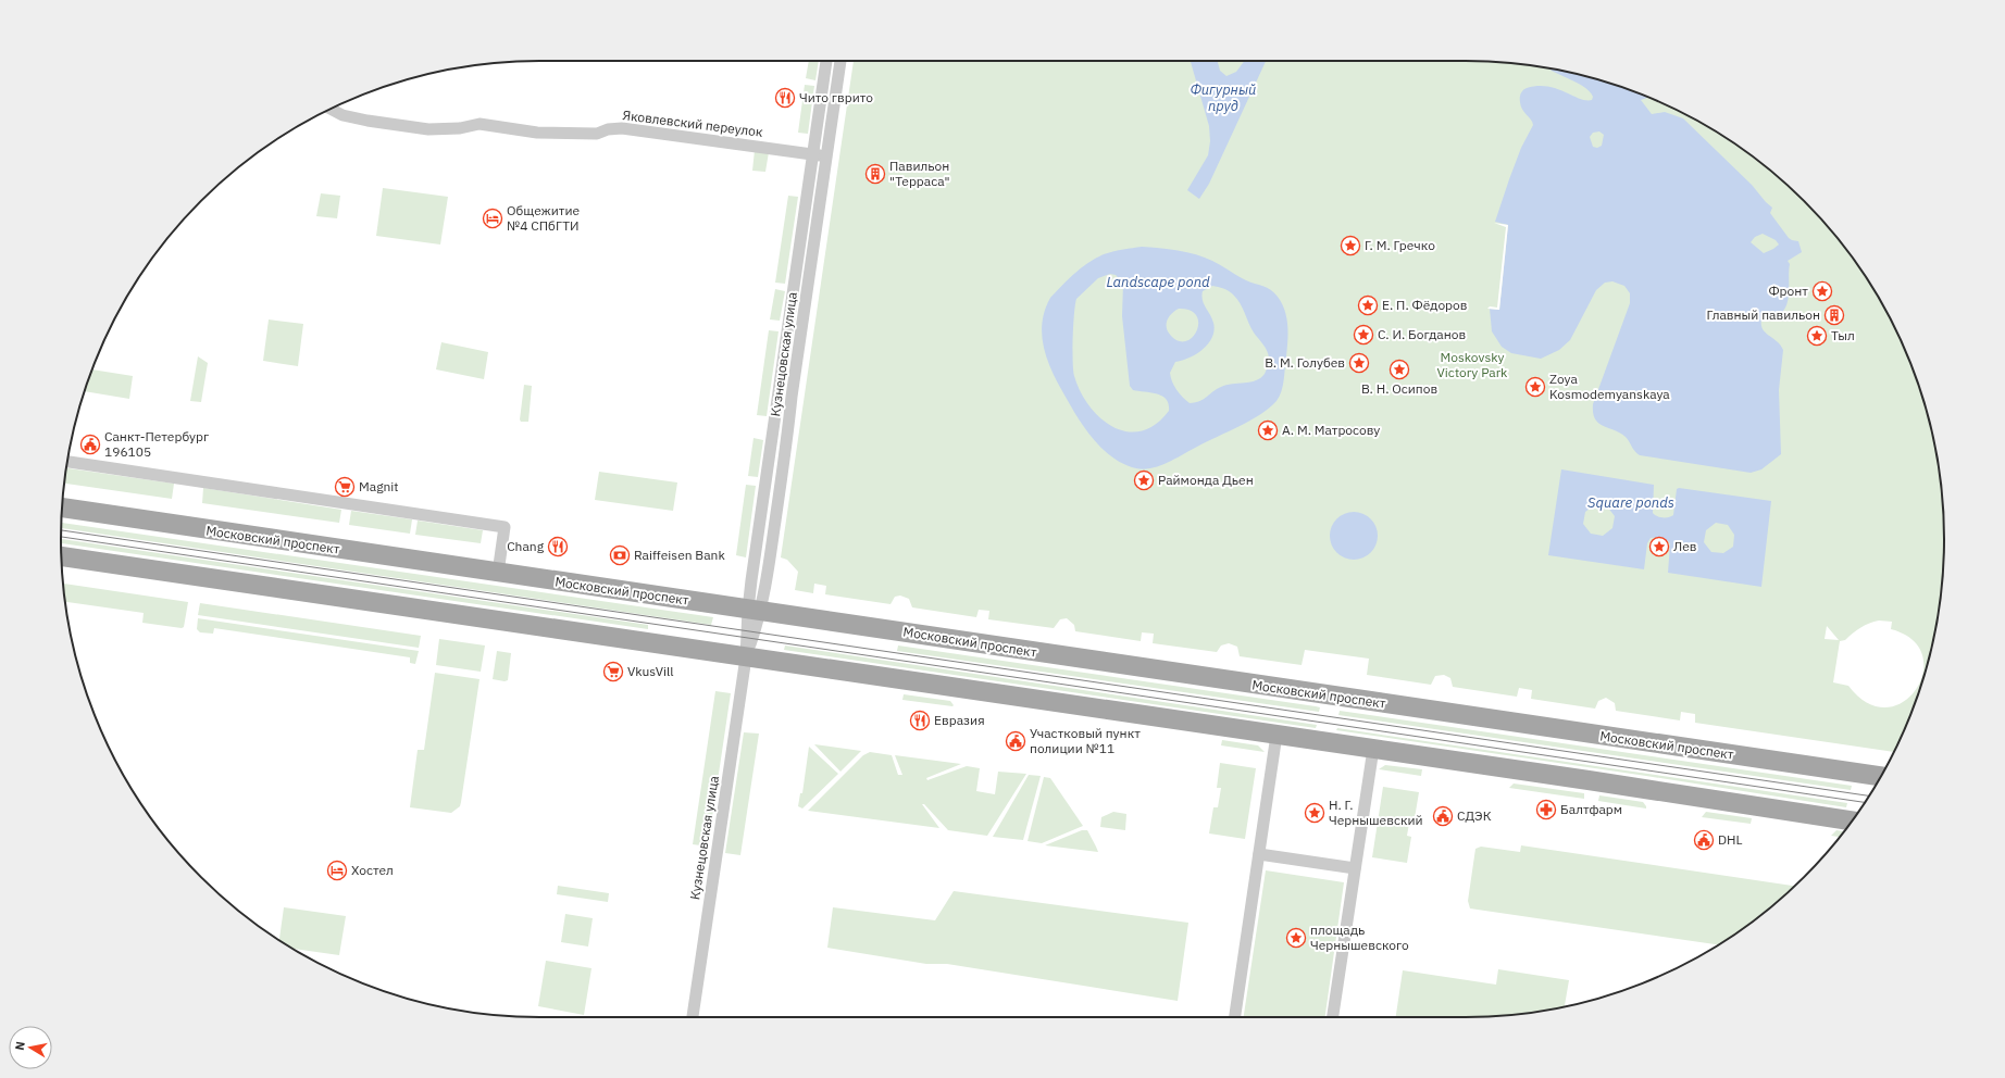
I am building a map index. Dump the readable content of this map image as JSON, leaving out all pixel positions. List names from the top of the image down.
{
  "streets": {
    "main road": ["Московский проспект"],
    "street": ["Яковлевский переулок", "Кузнецовская улица"]
  },
  "crossings": [
    ["Яковлевский переулок", "Кузнецовская улица"],
    ["Кузнецовская улица", "Московский проспект"]
  ],
  "water": ["Фигурный пруд", "Landscape pond", "Square ponds"],
  "parks": ["Moskovsky Victory Park"],
  "places": {
    "restaurant": ["Чито гврито", "Chang", "Евразия"],
    "building": ["Павильон \"Терраса\"", "Главный павильон"],
    "hotel": ["Общежитие №4 СПбГТИ", "Хостел"],
    "place": [
      "Г. М. Гречко",
      "Фронт",
      "Е. П. Фёдоров",
      "С. И. Богданов",
      "Тыл",
      "В. М. Голубев",
      "В. Н. Осипов",
      "Zoya Kosmodemyanskaya",
      "А. М. Матросову",
      "Раймонда Дьен",
      "Лев",
      "Н. Г. Чернышевский",
      "площадь Чернышевского"
    ],
    "public building": [
      "Санкт-Петербург 196105",
      "Участковый пункт полиции №11",
      "СДЭК",
      "DHL"
    ],
    "supermarket": ["Magnit", "VkusVill"],
    "bank": ["Raiffeisen Bank"],
    "pharmacy": ["Балтфарм"]
  },
  "north": "left"
}
